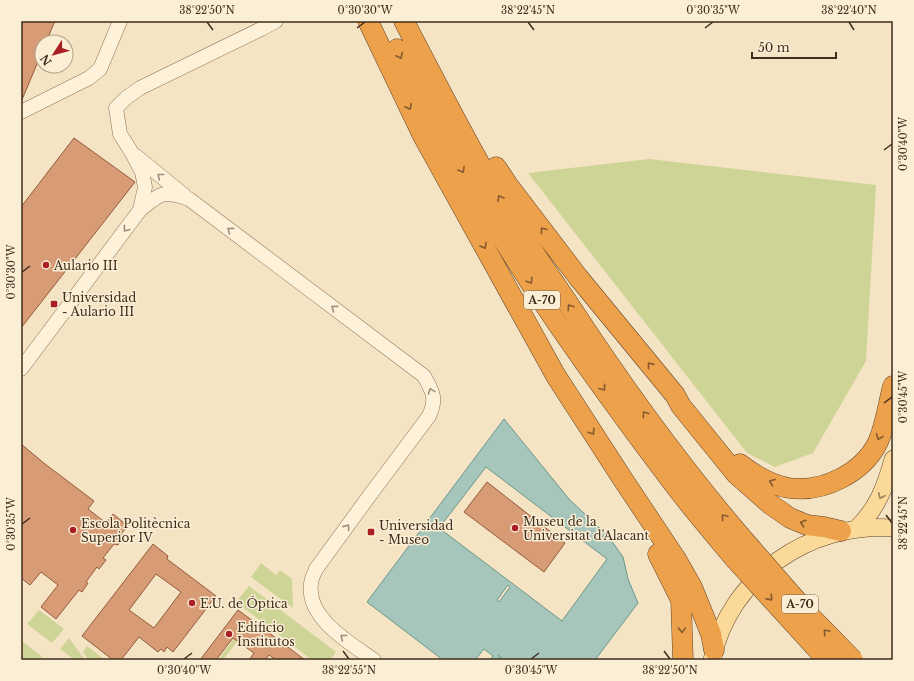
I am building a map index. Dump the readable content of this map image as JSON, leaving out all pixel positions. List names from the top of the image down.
{
  "streets": {
    "highway": ["A-70"]
  },
  "places": {
    "other": [
      "Aulario III",
      "Museu de la Universitat d'Alacant",
      "Escola Politècnica Superior IV",
      "E.U. de Óptica",
      "Edificio Institutos"
    ],
    "transit": ["Universidad - Aulario III", "Universidad - Museo"]
  },
  "scale_bar": "50 m",
  "north": "bottom left",
  "coordinates": [
    "38°22'50\"N",
    "0°30'30\"W",
    "38°22'45\"N",
    "0°30'35\"W",
    "38°22'40\"N",
    "0°30'40\"W",
    "0°30'45\"W",
    "38°22'55\"N"
  ]
}
